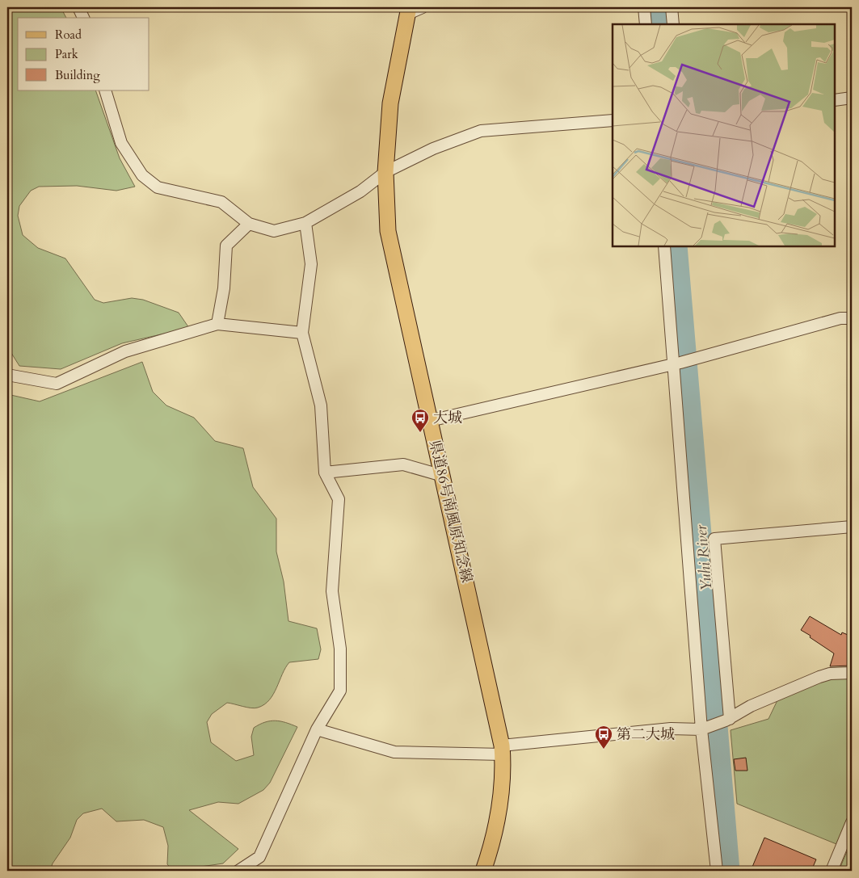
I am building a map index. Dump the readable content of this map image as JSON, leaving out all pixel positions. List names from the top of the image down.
{
  "streets": {
    "main road": ["県道86号南風原知念線"]
  },
  "water": ["Yuhi River"],
  "places": {
    "bus stop": ["大城", "第二大城"]
  },
  "legend": ["Road", "Park", "Building"]
}
